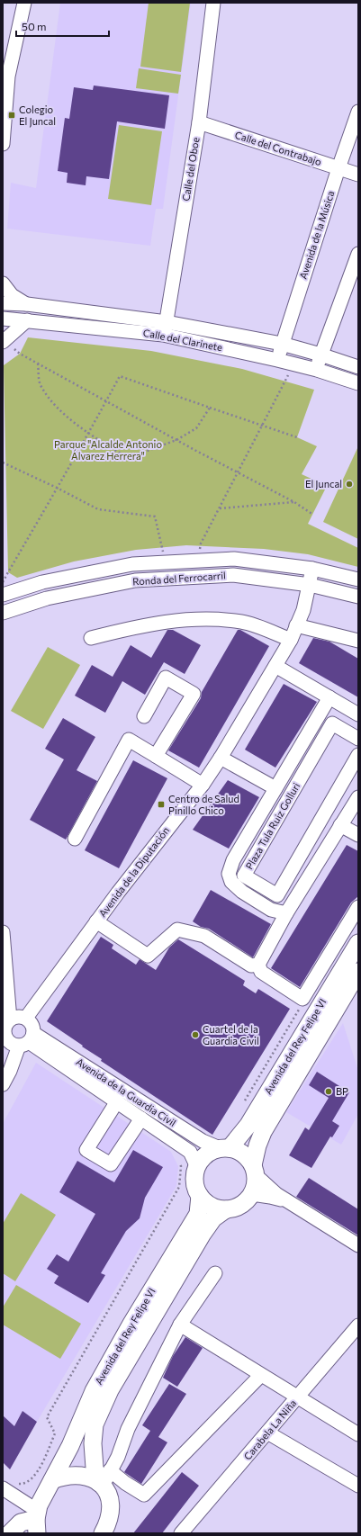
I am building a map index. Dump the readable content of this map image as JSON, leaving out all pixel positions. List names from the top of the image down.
{
  "streets": {
    "main road": ["Avenida del Rey Felipe VI"],
    "street": [
      "Calle del Contrabajo",
      "Calle del Oboe",
      "Avenida de la Música",
      "Calle del Clarinete",
      "Ronda del Ferrocarril",
      "Plaza Tula Ruiz Golluri",
      "Avenida de la Diputación",
      "Avenida de la Guardia Civil",
      "Carabela La Niña"
    ]
  },
  "crossings": [
    ["Calle del Contrabajo", "Calle del Oboe"],
    ["Calle del Contrabajo", "Avenida de la Música"],
    ["Calle del Oboe", "Calle del Clarinete"],
    ["Avenida de la Música", "Calle del Clarinete"],
    ["Ronda del Ferrocarril", "Avenida de la Diputación"],
    ["Avenida de la Diputación", "Avenida de la Guardia Civil"],
    ["Avenida del Rey Felipe VI", "Avenida de la Guardia Civil"]
  ],
  "parks": ["Parque \"Alcalde Antonio Álvarez Herrera\""],
  "places": {
    "transit": ["Colegio El Juncal", "Centro de Salud Pinillo Chico"],
    "other": ["El Juncal", "Cuartel de la Guardia Civil", "BP"]
  },
  "scale_bar": "50 m"
}
